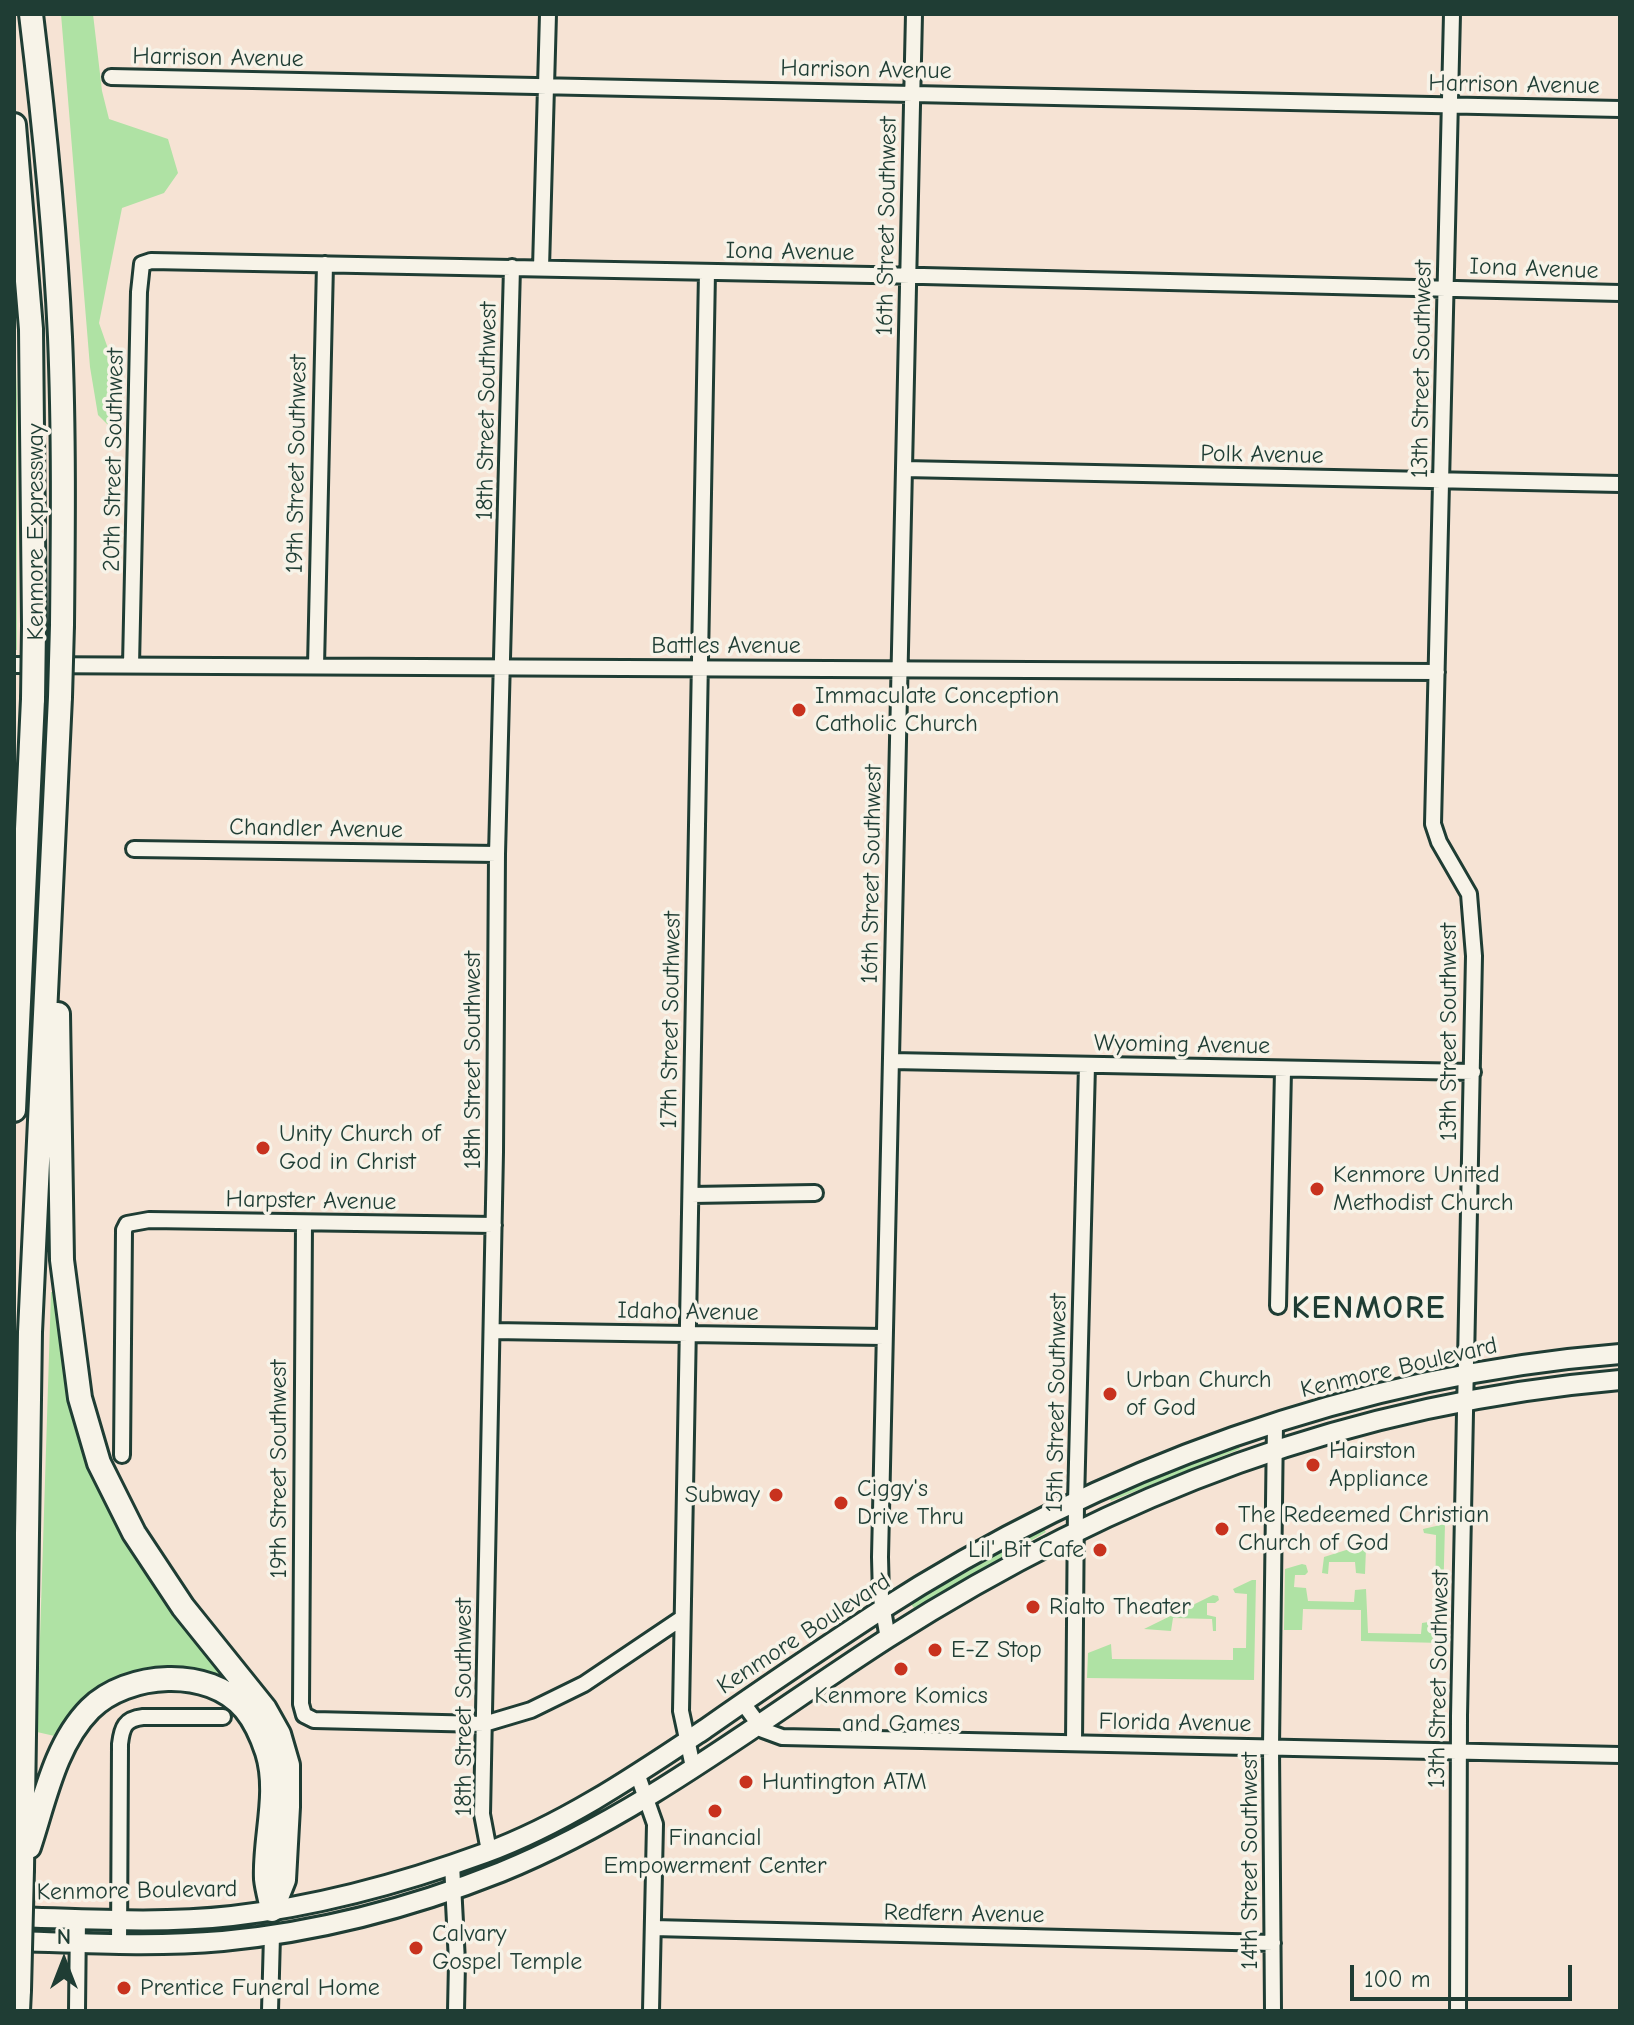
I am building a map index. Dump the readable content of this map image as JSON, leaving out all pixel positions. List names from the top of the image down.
{
  "streets": {
    "highway": ["Kenmore Expressway"],
    "main road": ["Kenmore Boulevard"],
    "street": [
      "Harrison Avenue",
      "16th Street Southwest",
      "Iona Avenue",
      "13th Street Southwest",
      "18th Street Southwest",
      "Polk Avenue",
      "20th Street Southwest",
      "19th Street Southwest",
      "Battles Avenue",
      "Chandler Avenue",
      "17th Street Southwest",
      "Wyoming Avenue",
      "Harpster Avenue",
      "Idaho Avenue",
      "15th Street Southwest",
      "Florida Avenue",
      "14th Street Southwest",
      "Redfern Avenue"
    ]
  },
  "crossings": [
    ["Harrison Avenue", "16th Street Southwest"],
    ["Harrison Avenue", "13th Street Southwest"],
    ["16th Street Southwest", "Iona Avenue"],
    ["16th Street Southwest", "Polk Avenue"],
    ["16th Street Southwest", "Battles Avenue"],
    ["16th Street Southwest", "Wyoming Avenue"],
    ["16th Street Southwest", "Idaho Avenue"],
    ["16th Street Southwest", "Kenmore Boulevard"],
    ["Iona Avenue", "13th Street Southwest"],
    ["Iona Avenue", "18th Street Southwest"],
    ["Iona Avenue", "20th Street Southwest"],
    ["Iona Avenue", "19th Street Southwest"],
    ["Iona Avenue", "17th Street Southwest"],
    ["13th Street Southwest", "Polk Avenue"],
    ["13th Street Southwest", "Battles Avenue"],
    ["13th Street Southwest", "Wyoming Avenue"],
    ["13th Street Southwest", "Kenmore Boulevard"],
    ["13th Street Southwest", "Florida Avenue"],
    ["18th Street Southwest", "19th Street Southwest"],
    ["18th Street Southwest", "Battles Avenue"],
    ["18th Street Southwest", "Chandler Avenue"],
    ["18th Street Southwest", "Harpster Avenue"],
    ["18th Street Southwest", "Idaho Avenue"],
    ["18th Street Southwest", "Kenmore Boulevard"],
    ["20th Street Southwest", "Battles Avenue"],
    ["19th Street Southwest", "Battles Avenue"],
    ["19th Street Southwest", "Harpster Avenue"],
    ["Battles Avenue", "17th Street Southwest"],
    ["17th Street Southwest", "Idaho Avenue"],
    ["17th Street Southwest", "Kenmore Boulevard"],
    ["Wyoming Avenue", "15th Street Southwest"],
    ["Kenmore Boulevard", "15th Street Southwest"],
    ["Kenmore Boulevard", "Florida Avenue"],
    ["Kenmore Boulevard", "14th Street Southwest"],
    ["15th Street Southwest", "Florida Avenue"],
    ["Florida Avenue", "14th Street Southwest"],
    ["14th Street Southwest", "Redfern Avenue"]
  ],
  "districts": ["KENMORE"],
  "places": [
    "Immaculate Conception Catholic Church",
    "Unity Church of God in Christ",
    "Kenmore United Methodist Church",
    "Urban Church of God",
    "Hairston Appliance",
    "Subway",
    "Ciggy's Drive Thru",
    "The Redeemed Christian Church of God",
    "Lil' Bit Cafe",
    "Rialto Theater",
    "E-Z Stop",
    "Kenmore Komics and Games",
    "Huntington ATM",
    "Financial Empowerment Center",
    "Calvary Gospel Temple",
    "Prentice Funeral Home"
  ],
  "scale_bar": "100 m",
  "north": "top"
}
